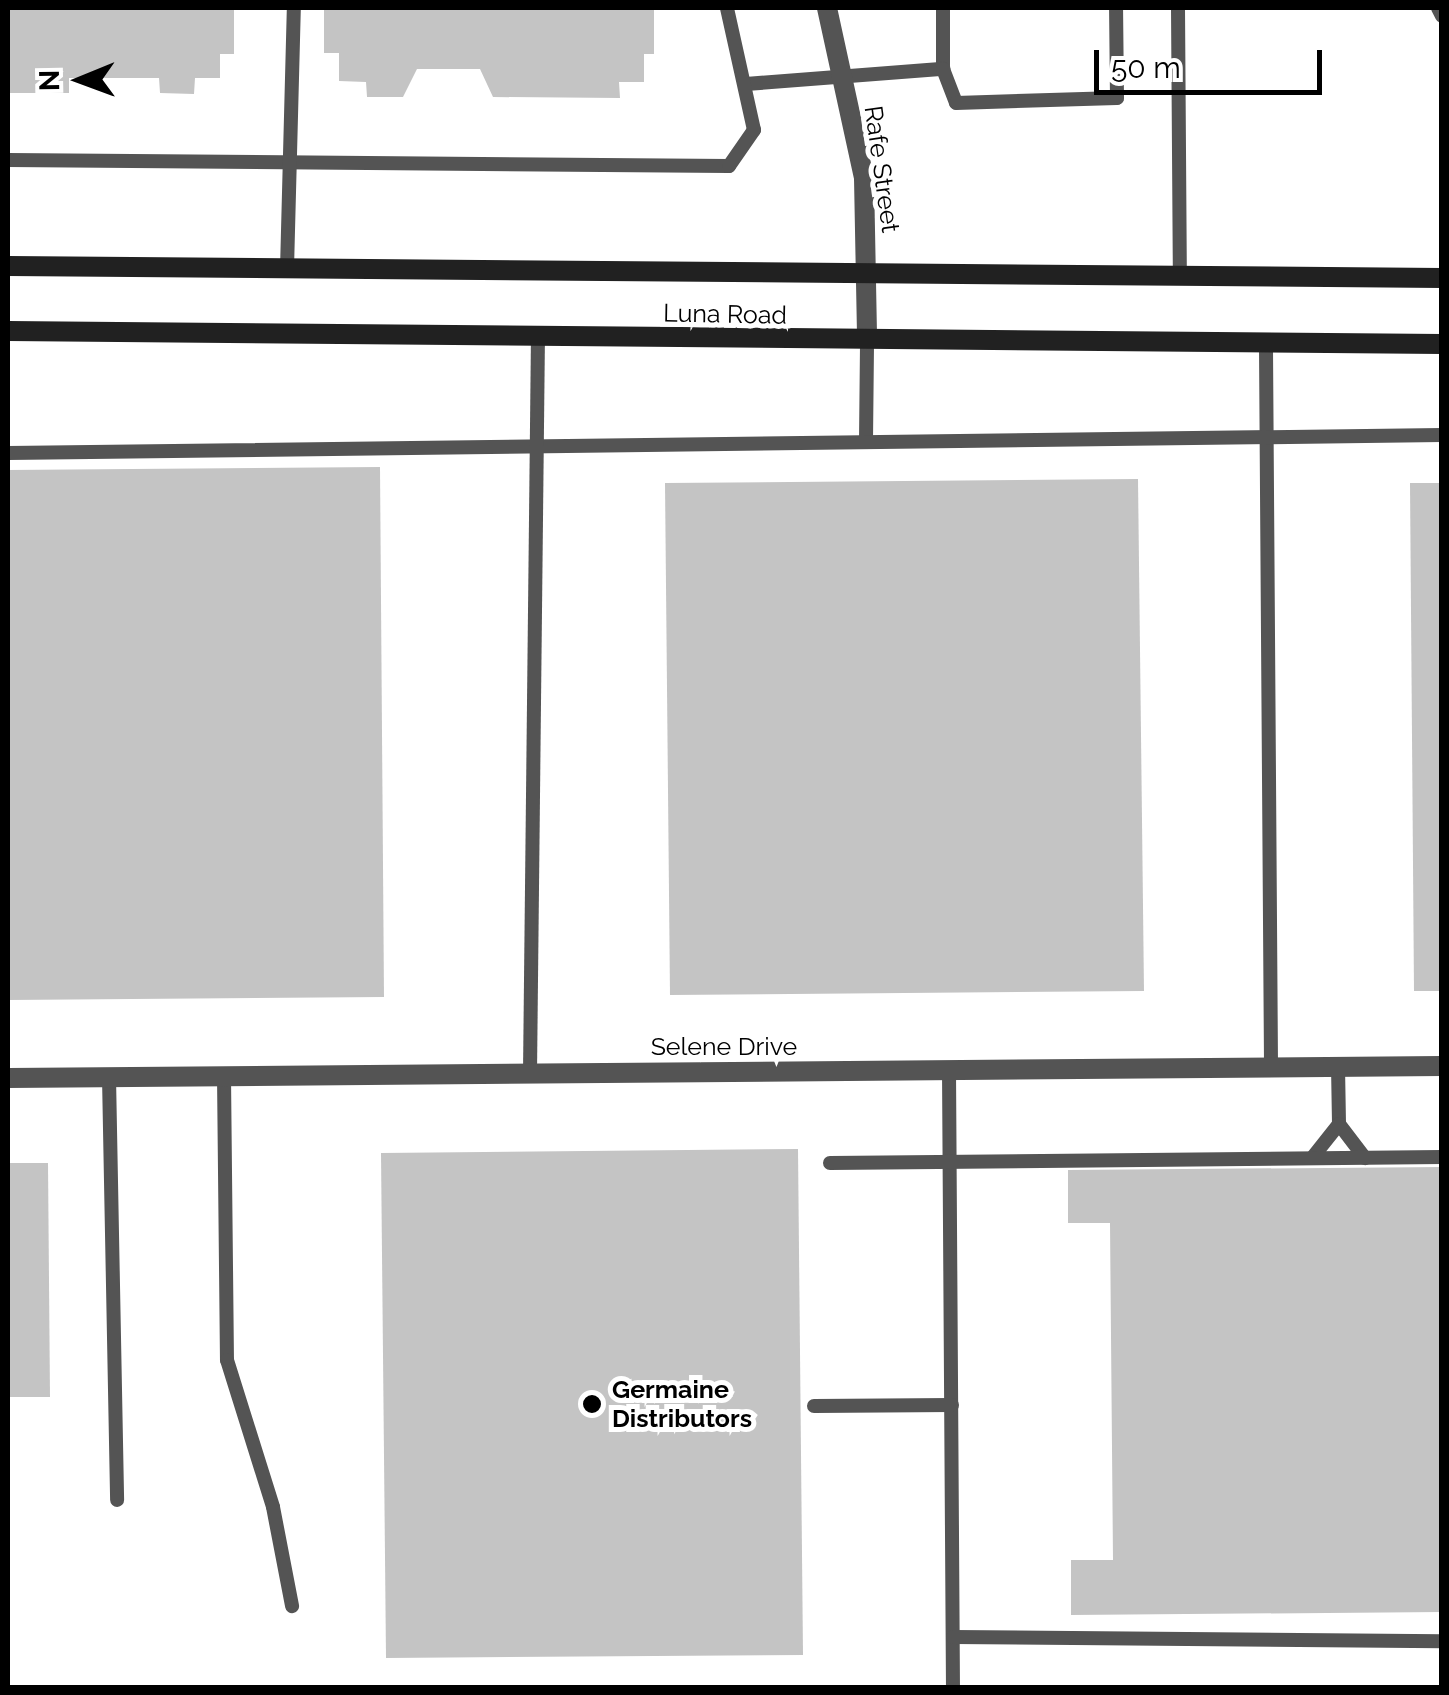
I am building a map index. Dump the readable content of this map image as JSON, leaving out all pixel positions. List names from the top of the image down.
{
  "streets": {
    "main road": ["Luna Road"],
    "street": ["Rafe Street", "Selene Drive"]
  },
  "crossings": [
    ["Rafe Street", "Luna Road"]
  ],
  "places": ["Germaine Distributors"],
  "scale_bar": "50 m",
  "north": "left"
}
